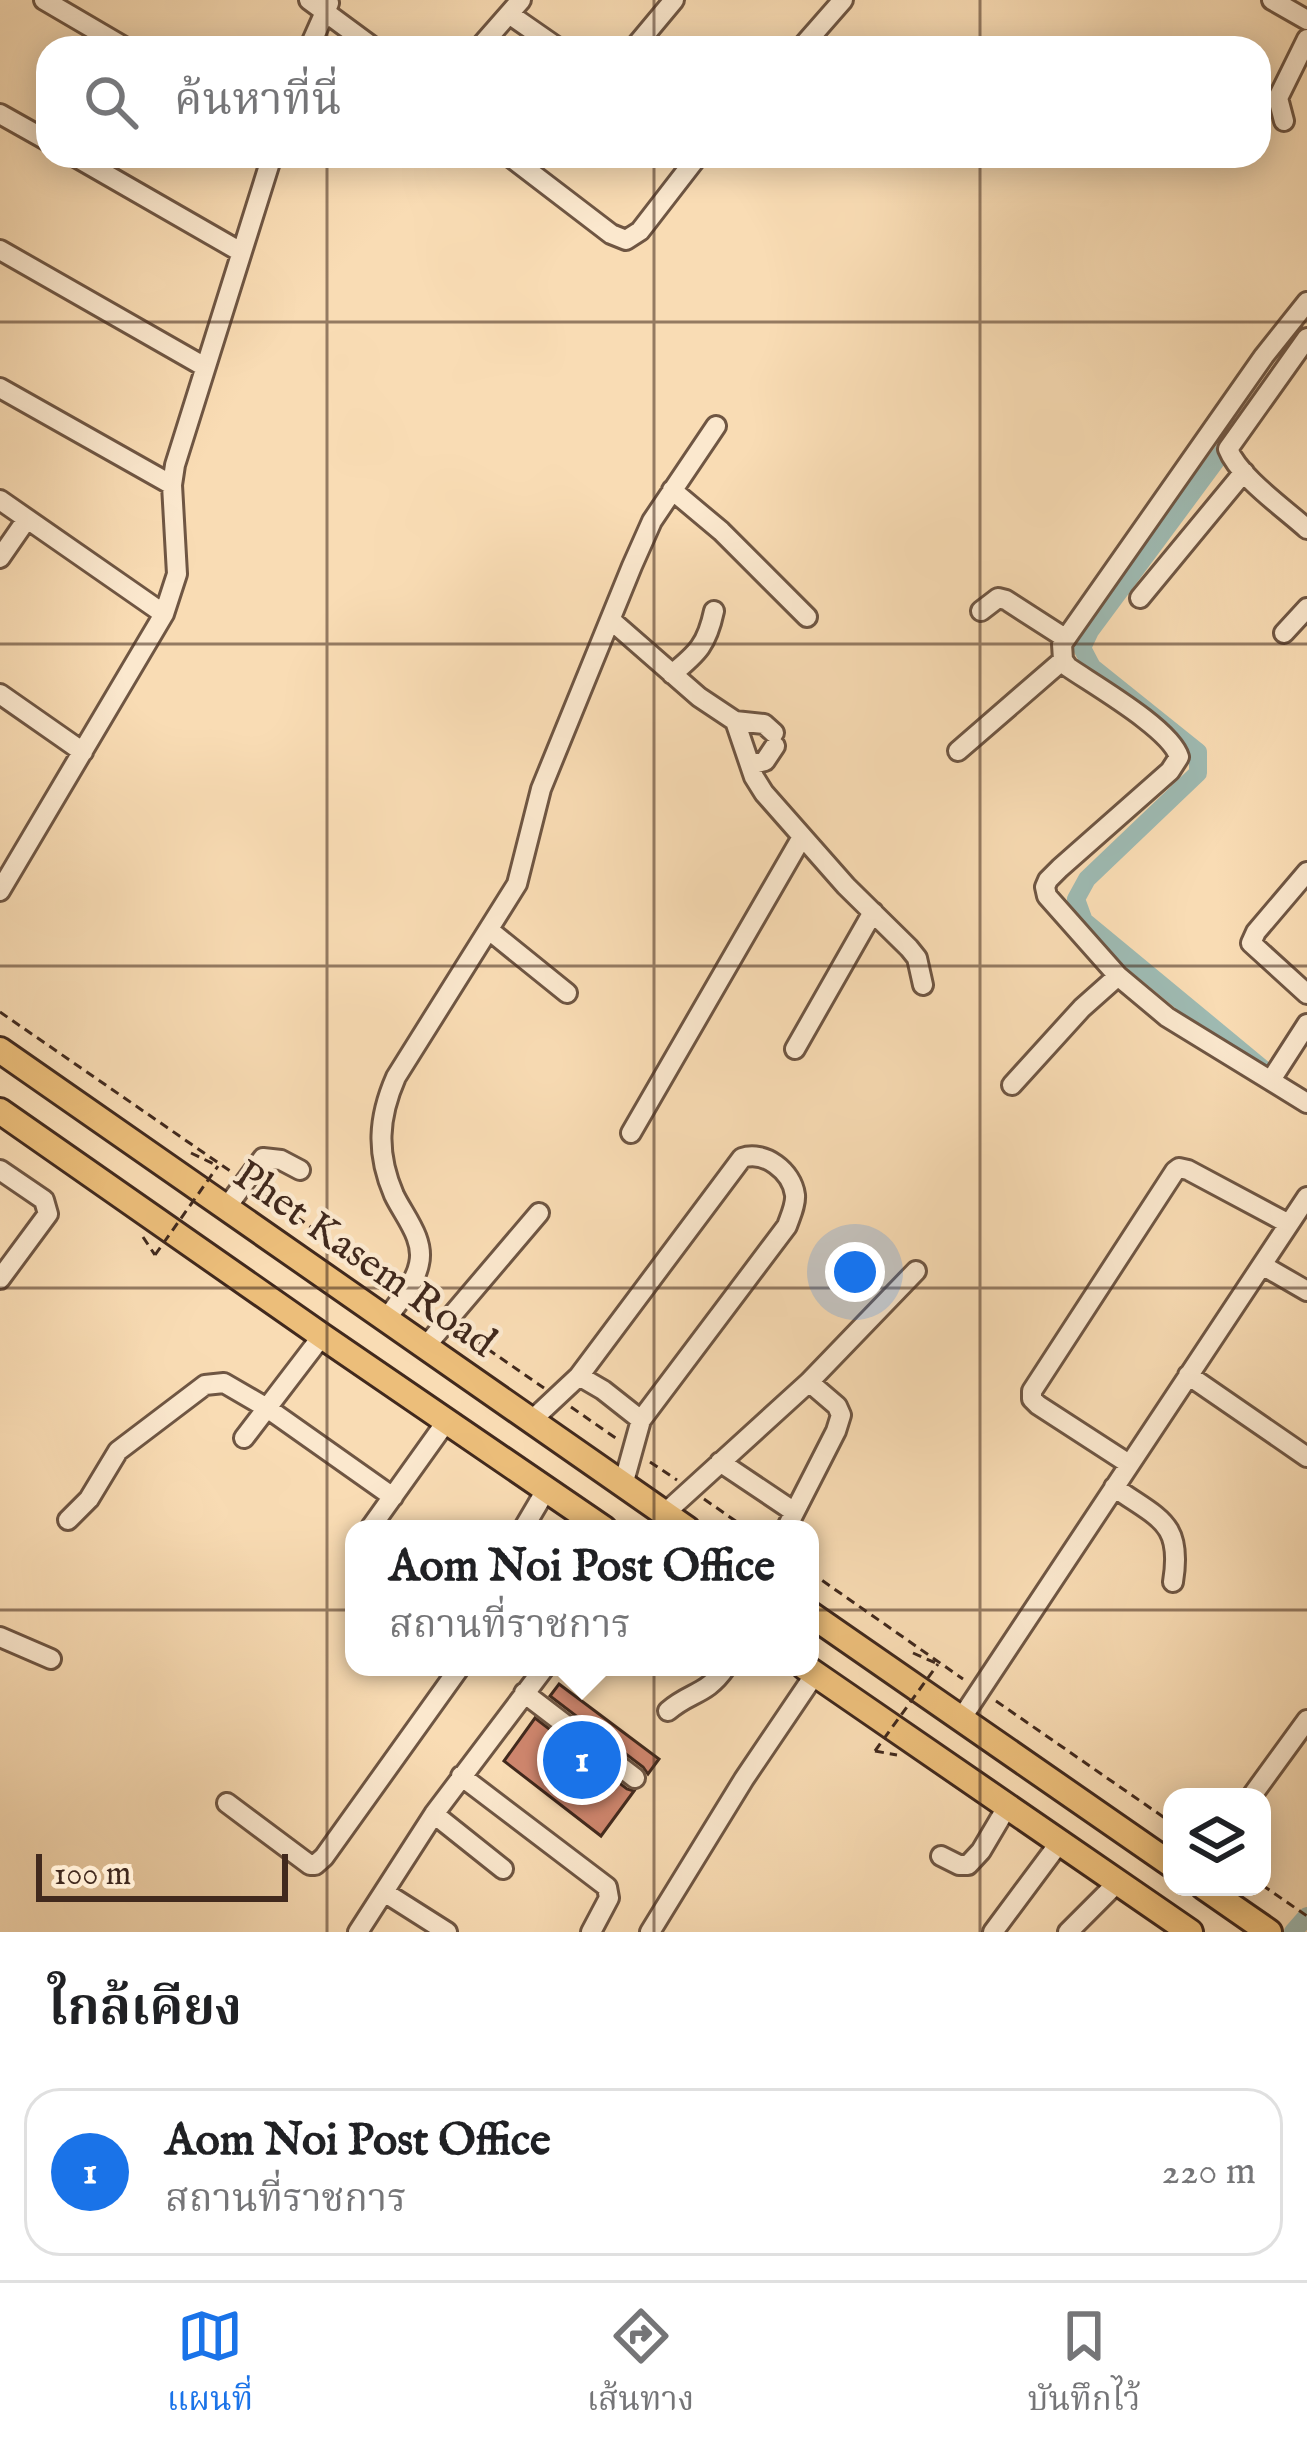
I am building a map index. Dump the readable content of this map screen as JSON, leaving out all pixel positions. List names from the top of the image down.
{
  "streets": {
    "main road": ["Phet Kasem Road"]
  },
  "scale_bar": "100 m",
  "page": {
    "search": "ค้นหาที่นี่",
    "popup": ["Aom Noi Post Office", "สถานที่ราชการ"],
    "pins": "1",
    "scale": "100 m",
    "heading": "ใกล้เคียง",
    "list": [
      {
        "mark": "1",
        "name": "Aom Noi Post Office",
        "note": "สถานที่ราชการ",
        "value": "220 m"
      }
    ],
    "nav": ["แผนที่", "เส้นทาง", "บันทึกไว้"]
  }
}
